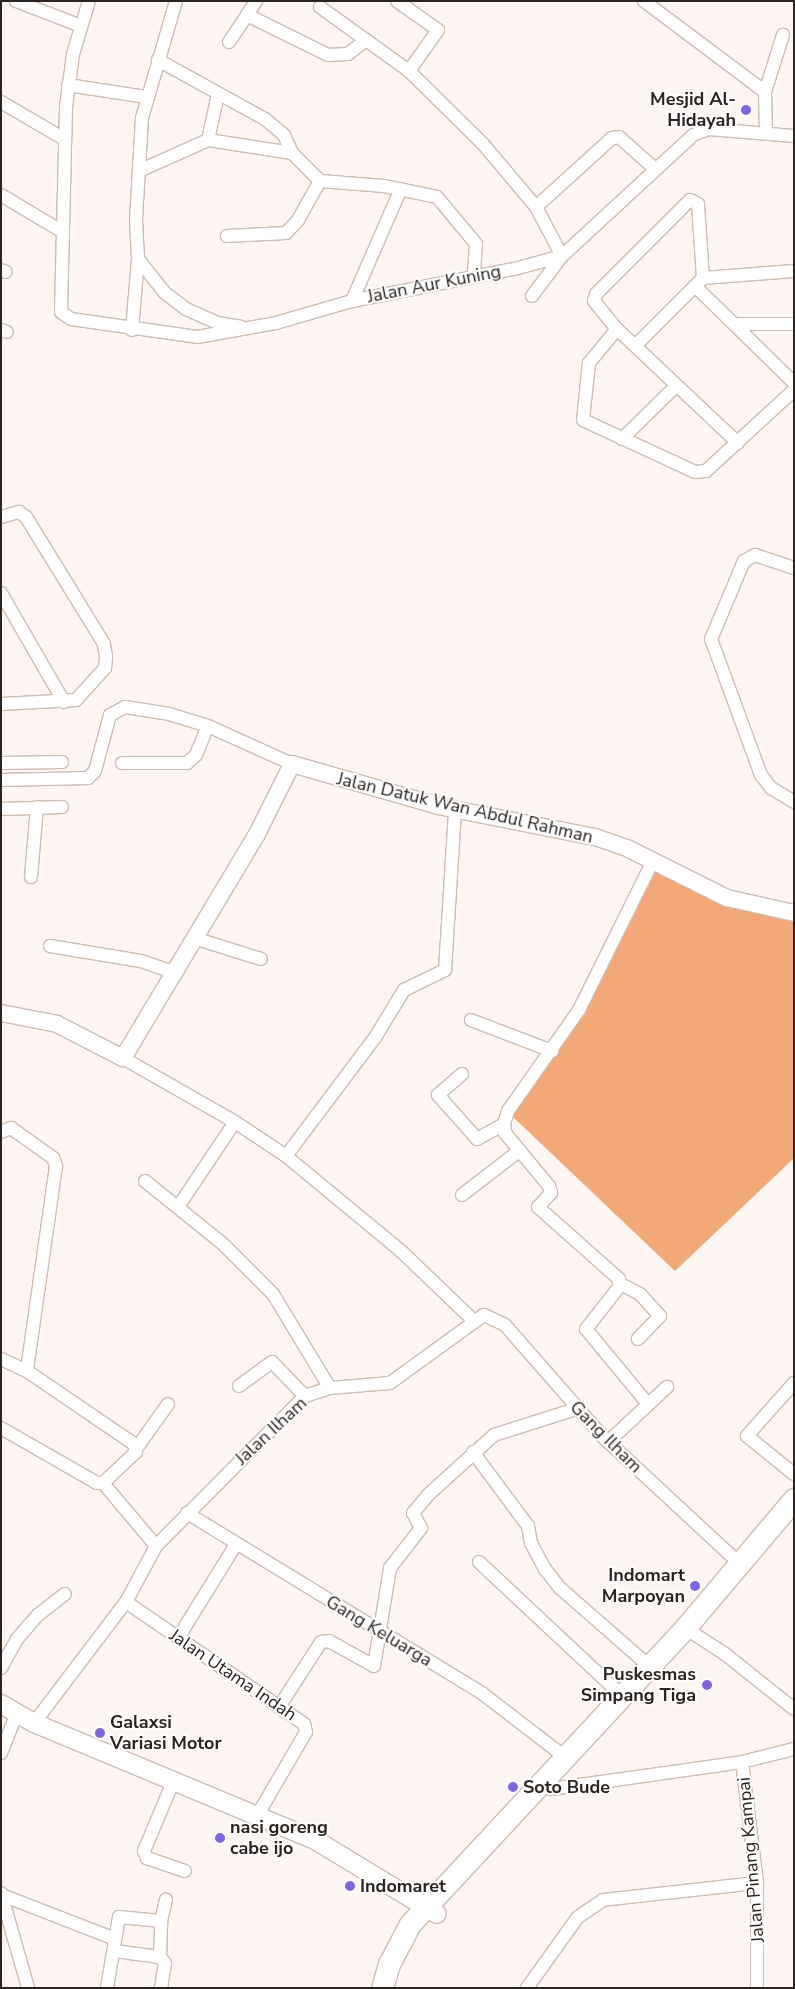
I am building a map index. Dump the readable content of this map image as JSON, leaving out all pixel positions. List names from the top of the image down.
{
  "streets": {
    "street": [
      "Jalan Aur Kuning",
      "Jalan Datuk Wan Abdul Rahman",
      "Jalan Ilham",
      "Gang Ilham",
      "Gang Keluarga",
      "Jalan Utama Indah",
      "Jalan Pinang Kampai"
    ]
  },
  "crossings": [
    ["Jalan Ilham", "Gang Ilham"],
    ["Jalan Ilham", "Gang Keluarga"],
    ["Jalan Ilham", "Jalan Utama Indah"]
  ],
  "places": [
    "Mesjid Al- Hidayah",
    "Indomart Marpoyan",
    "Puskesmas Simpang Tiga",
    "Galaxsi Variasi Motor",
    "Soto Bude",
    "nasi goreng cabe ijo",
    "Indomaret"
  ]
}
